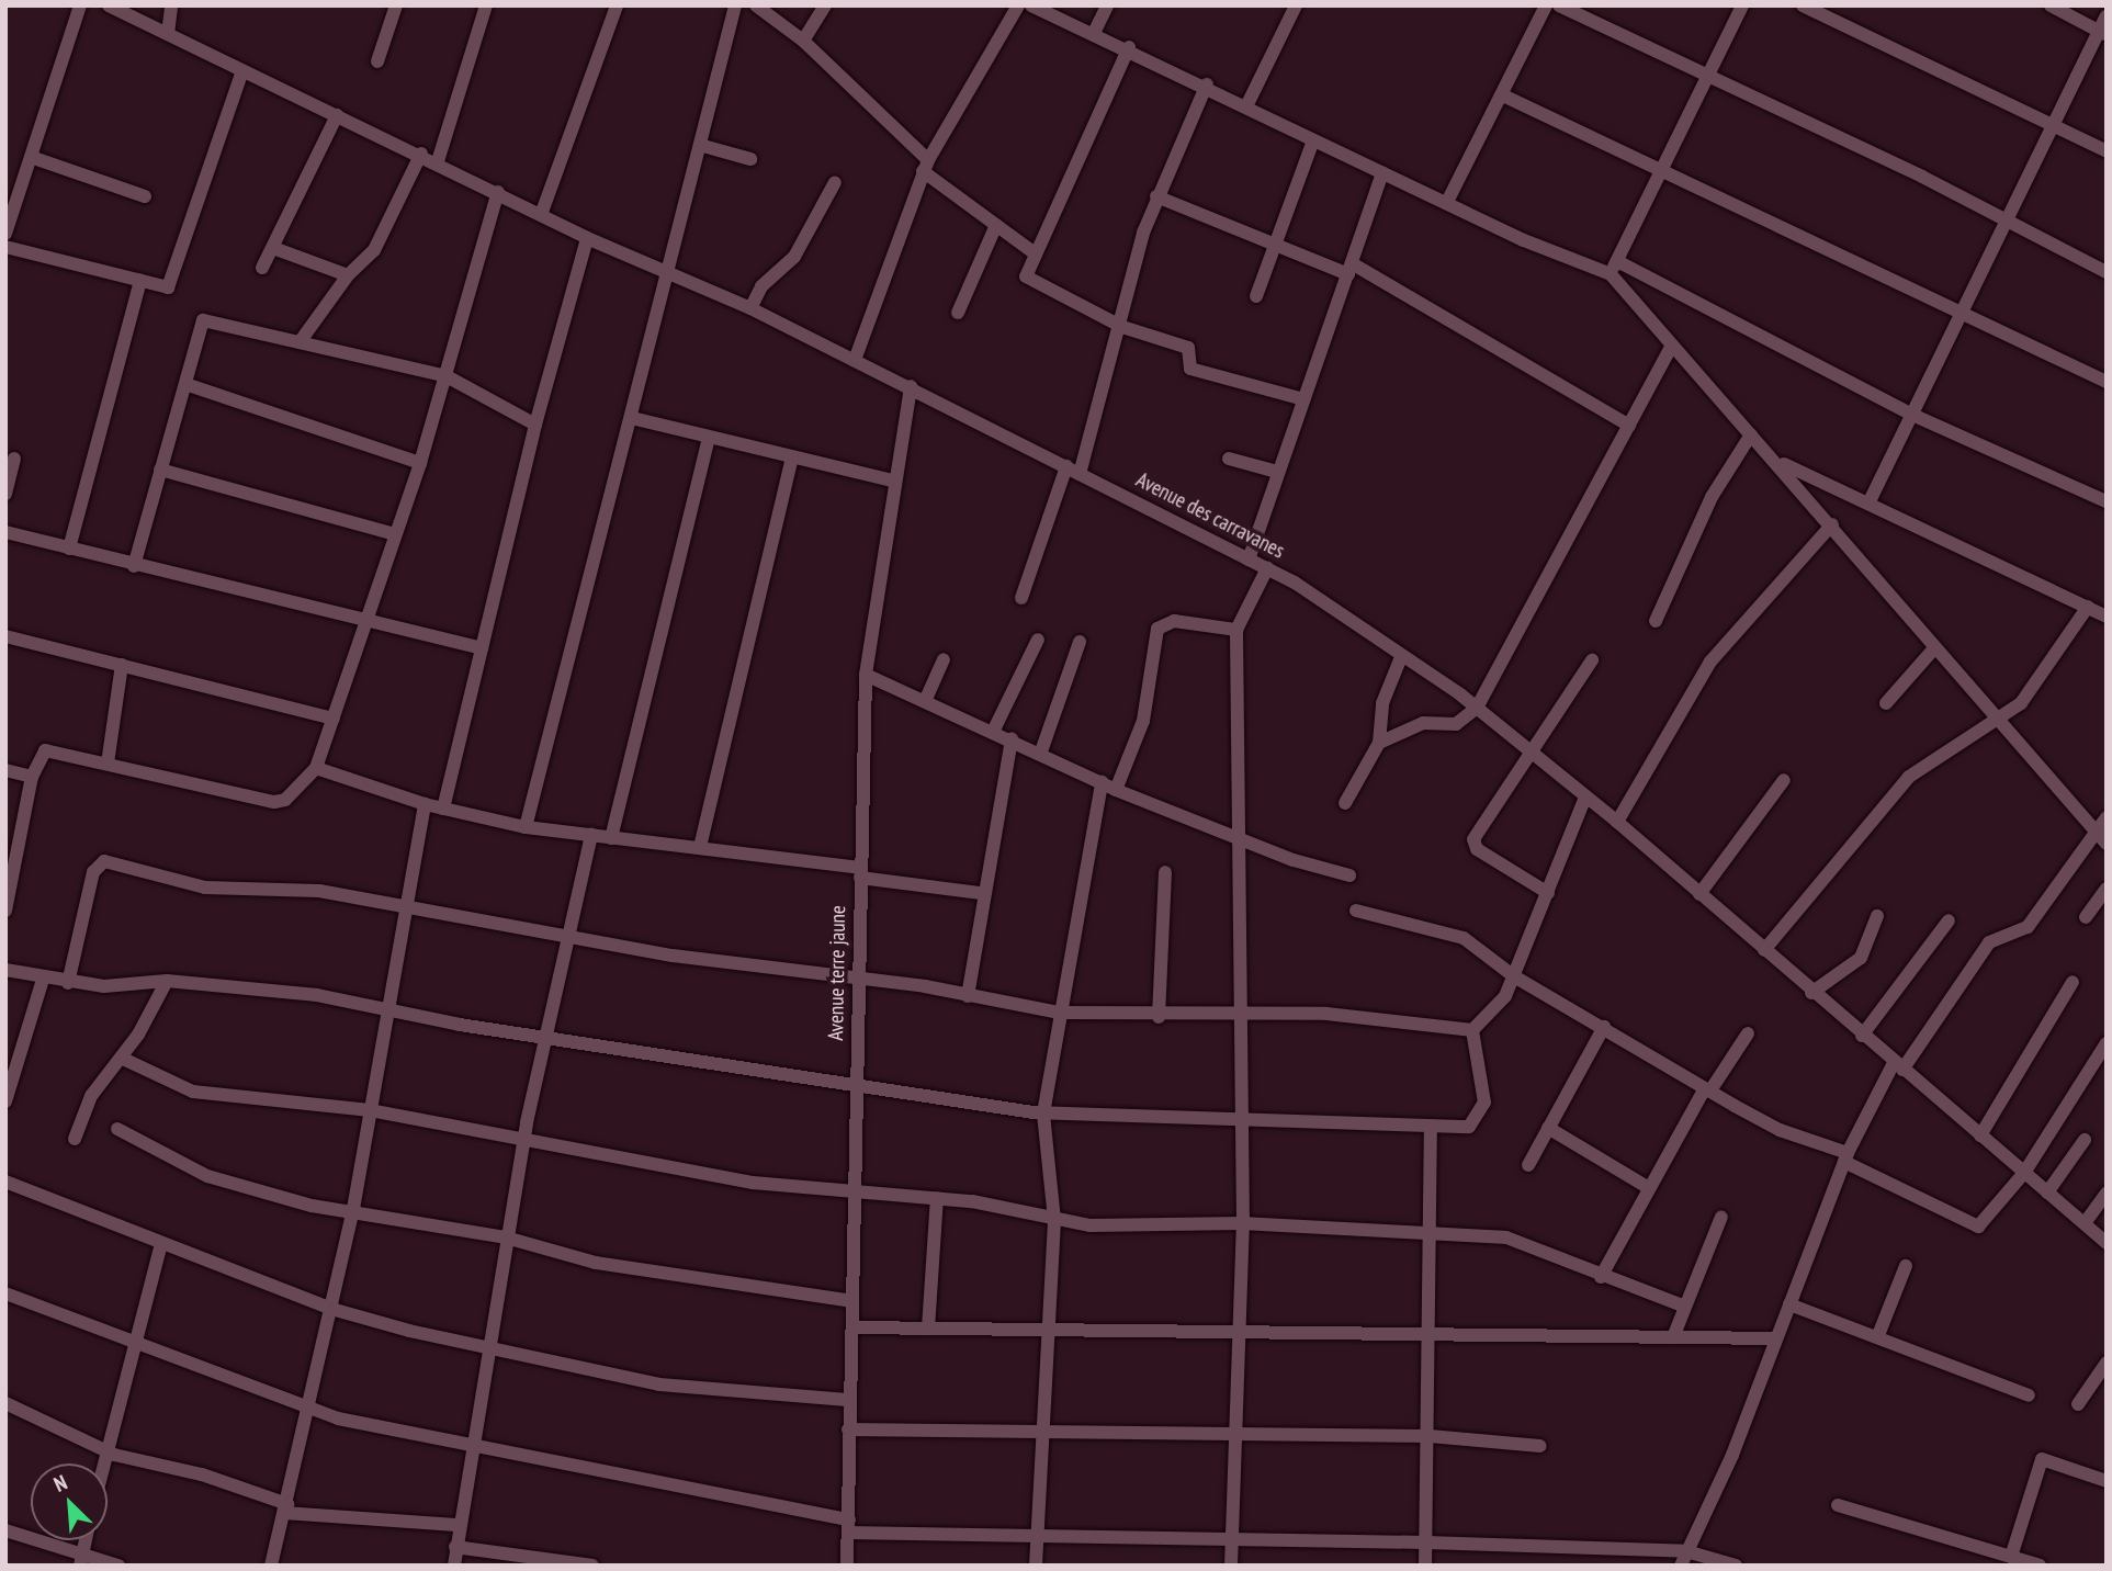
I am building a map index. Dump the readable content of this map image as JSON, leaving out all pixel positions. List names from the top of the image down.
{
  "streets": {
    "street": ["Avenue des carravanes", "Avenue terre jaune"]
  },
  "crossings": [
    ["Avenue des carravanes", "Avenue terre jaune"]
  ],
  "north": "top left"
}
